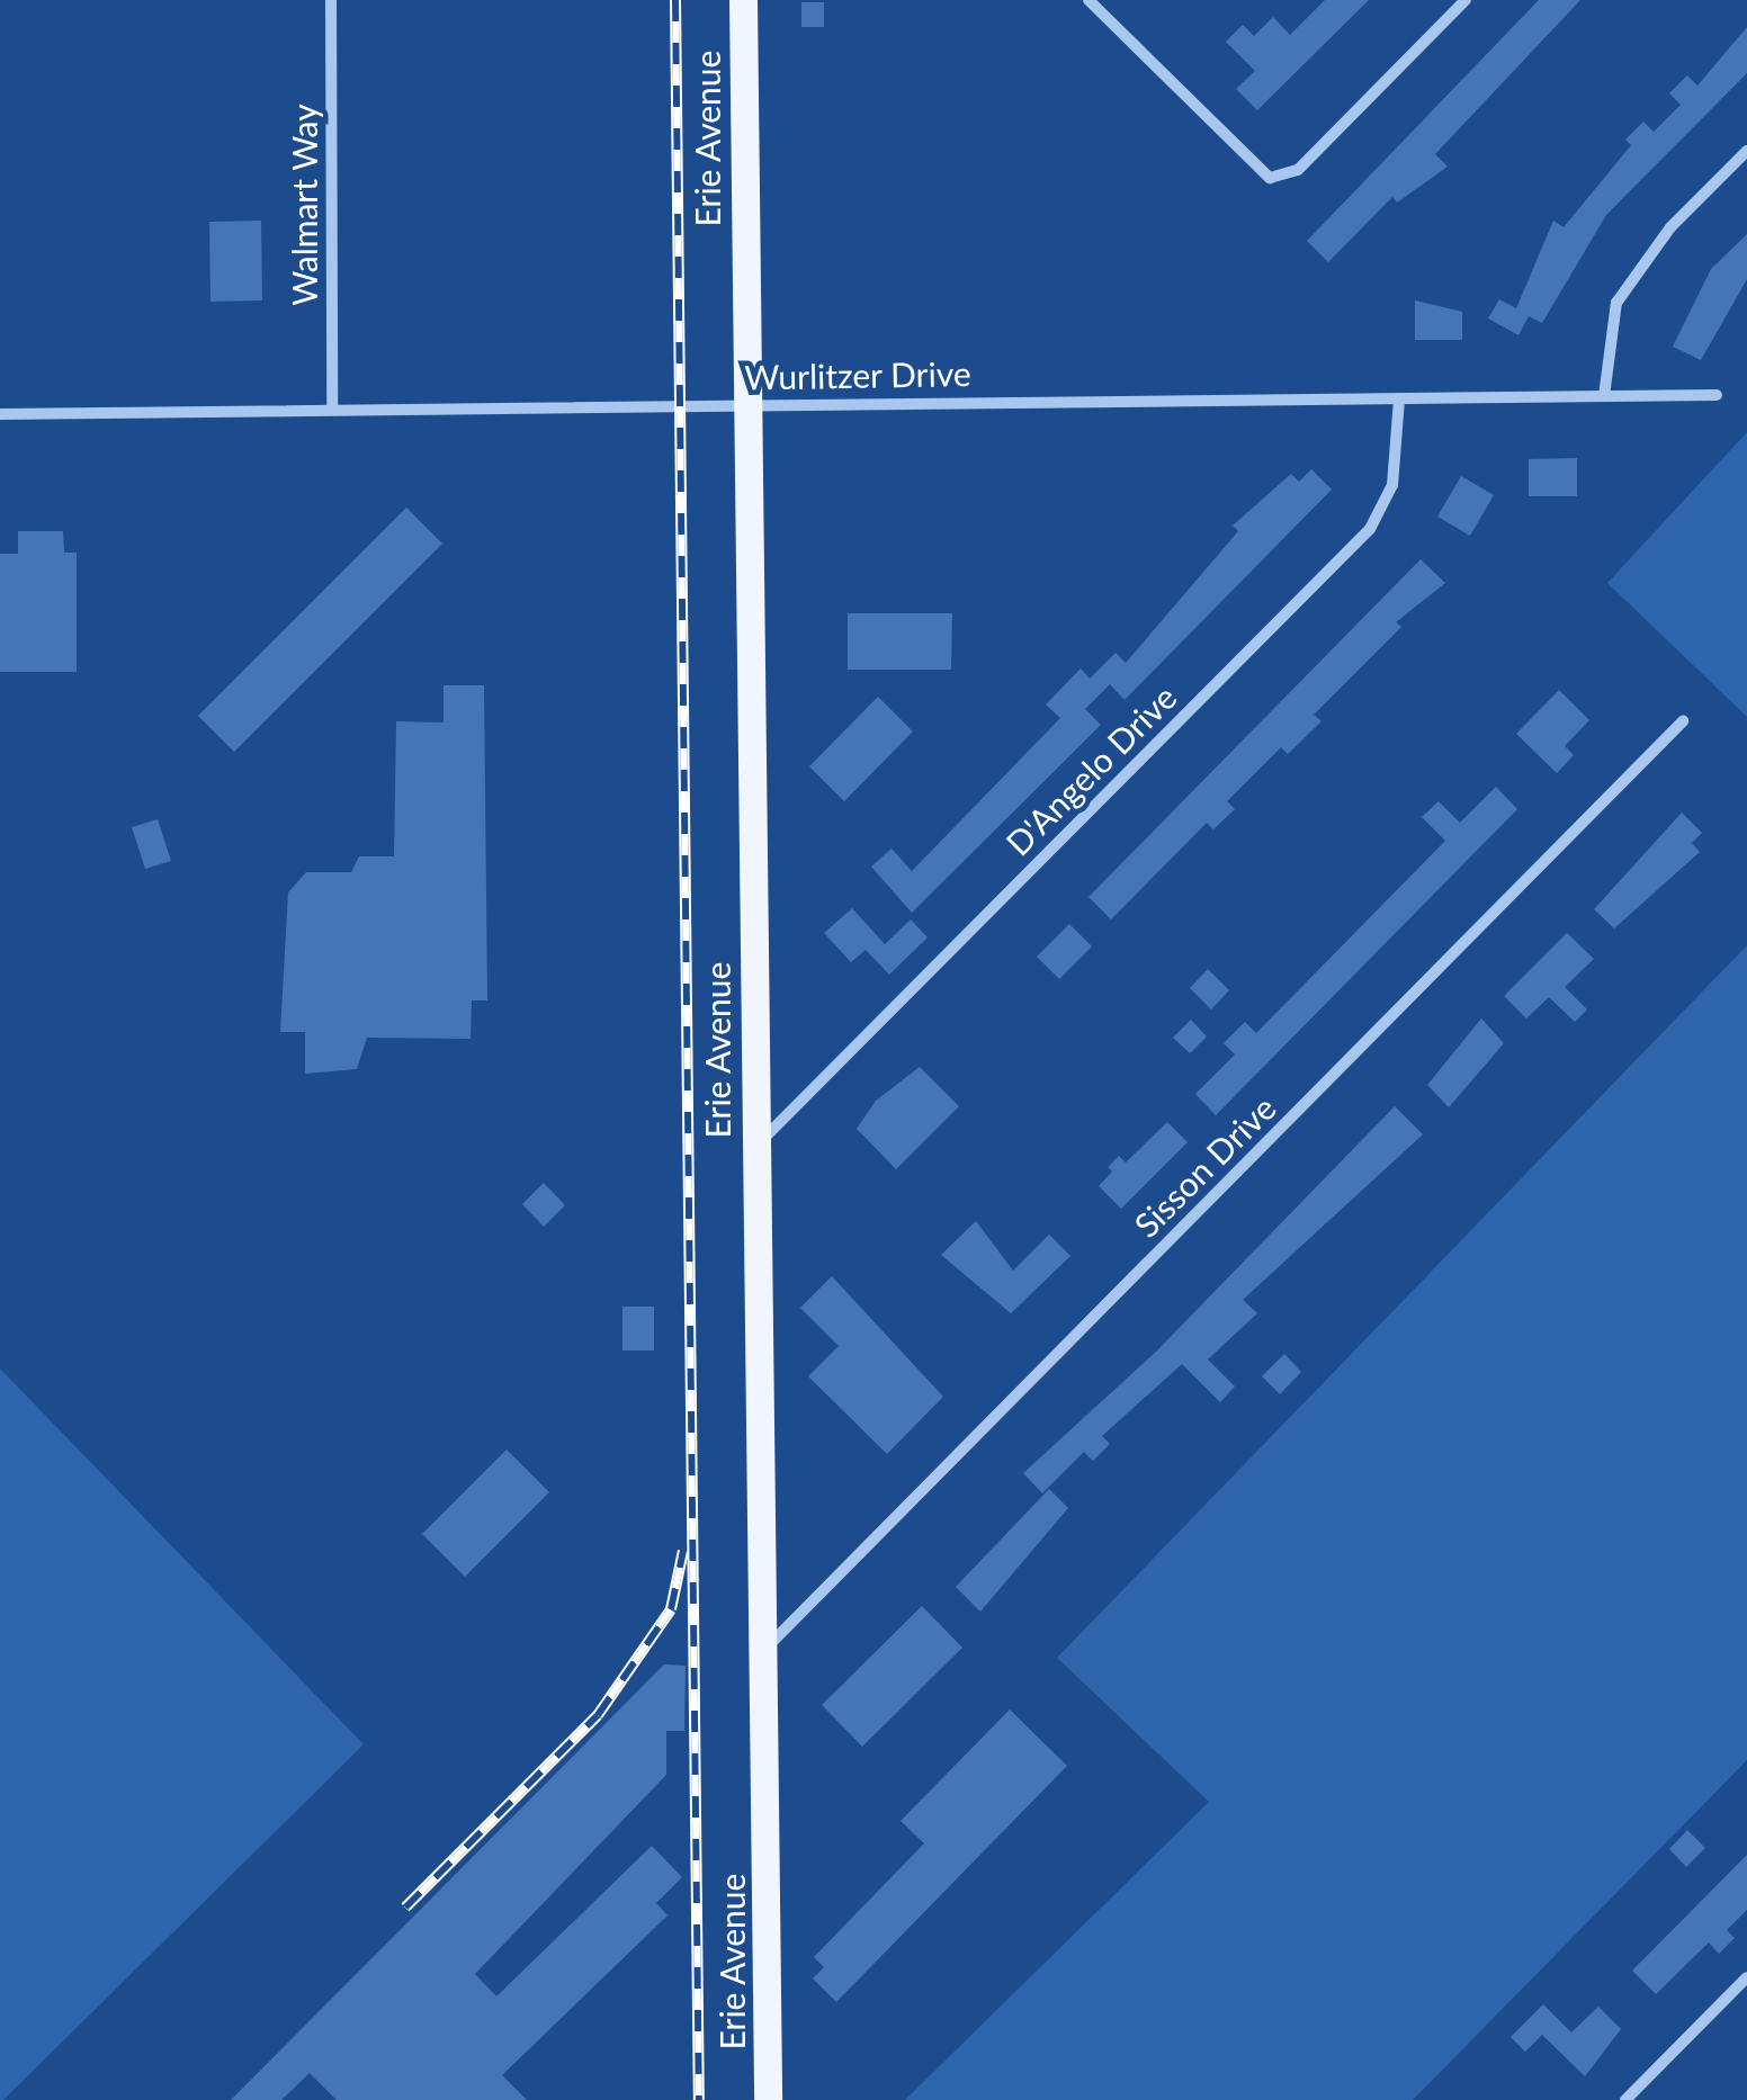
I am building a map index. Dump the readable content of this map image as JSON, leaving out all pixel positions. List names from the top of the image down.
{
  "streets": {
    "main road": ["Erie Avenue"],
    "street": [
      "Walmart Way",
      "Wurlitzer Drive",
      "D'Angelo Drive",
      "Sisson Drive"
    ]
  },
  "crossings": [
    ["Erie Avenue", "Wurlitzer Drive"],
    ["Erie Avenue", "D'Angelo Drive"],
    ["Erie Avenue", "Sisson Drive"],
    ["Walmart Way", "Wurlitzer Drive"],
    ["Wurlitzer Drive", "D'Angelo Drive"]
  ]
}
